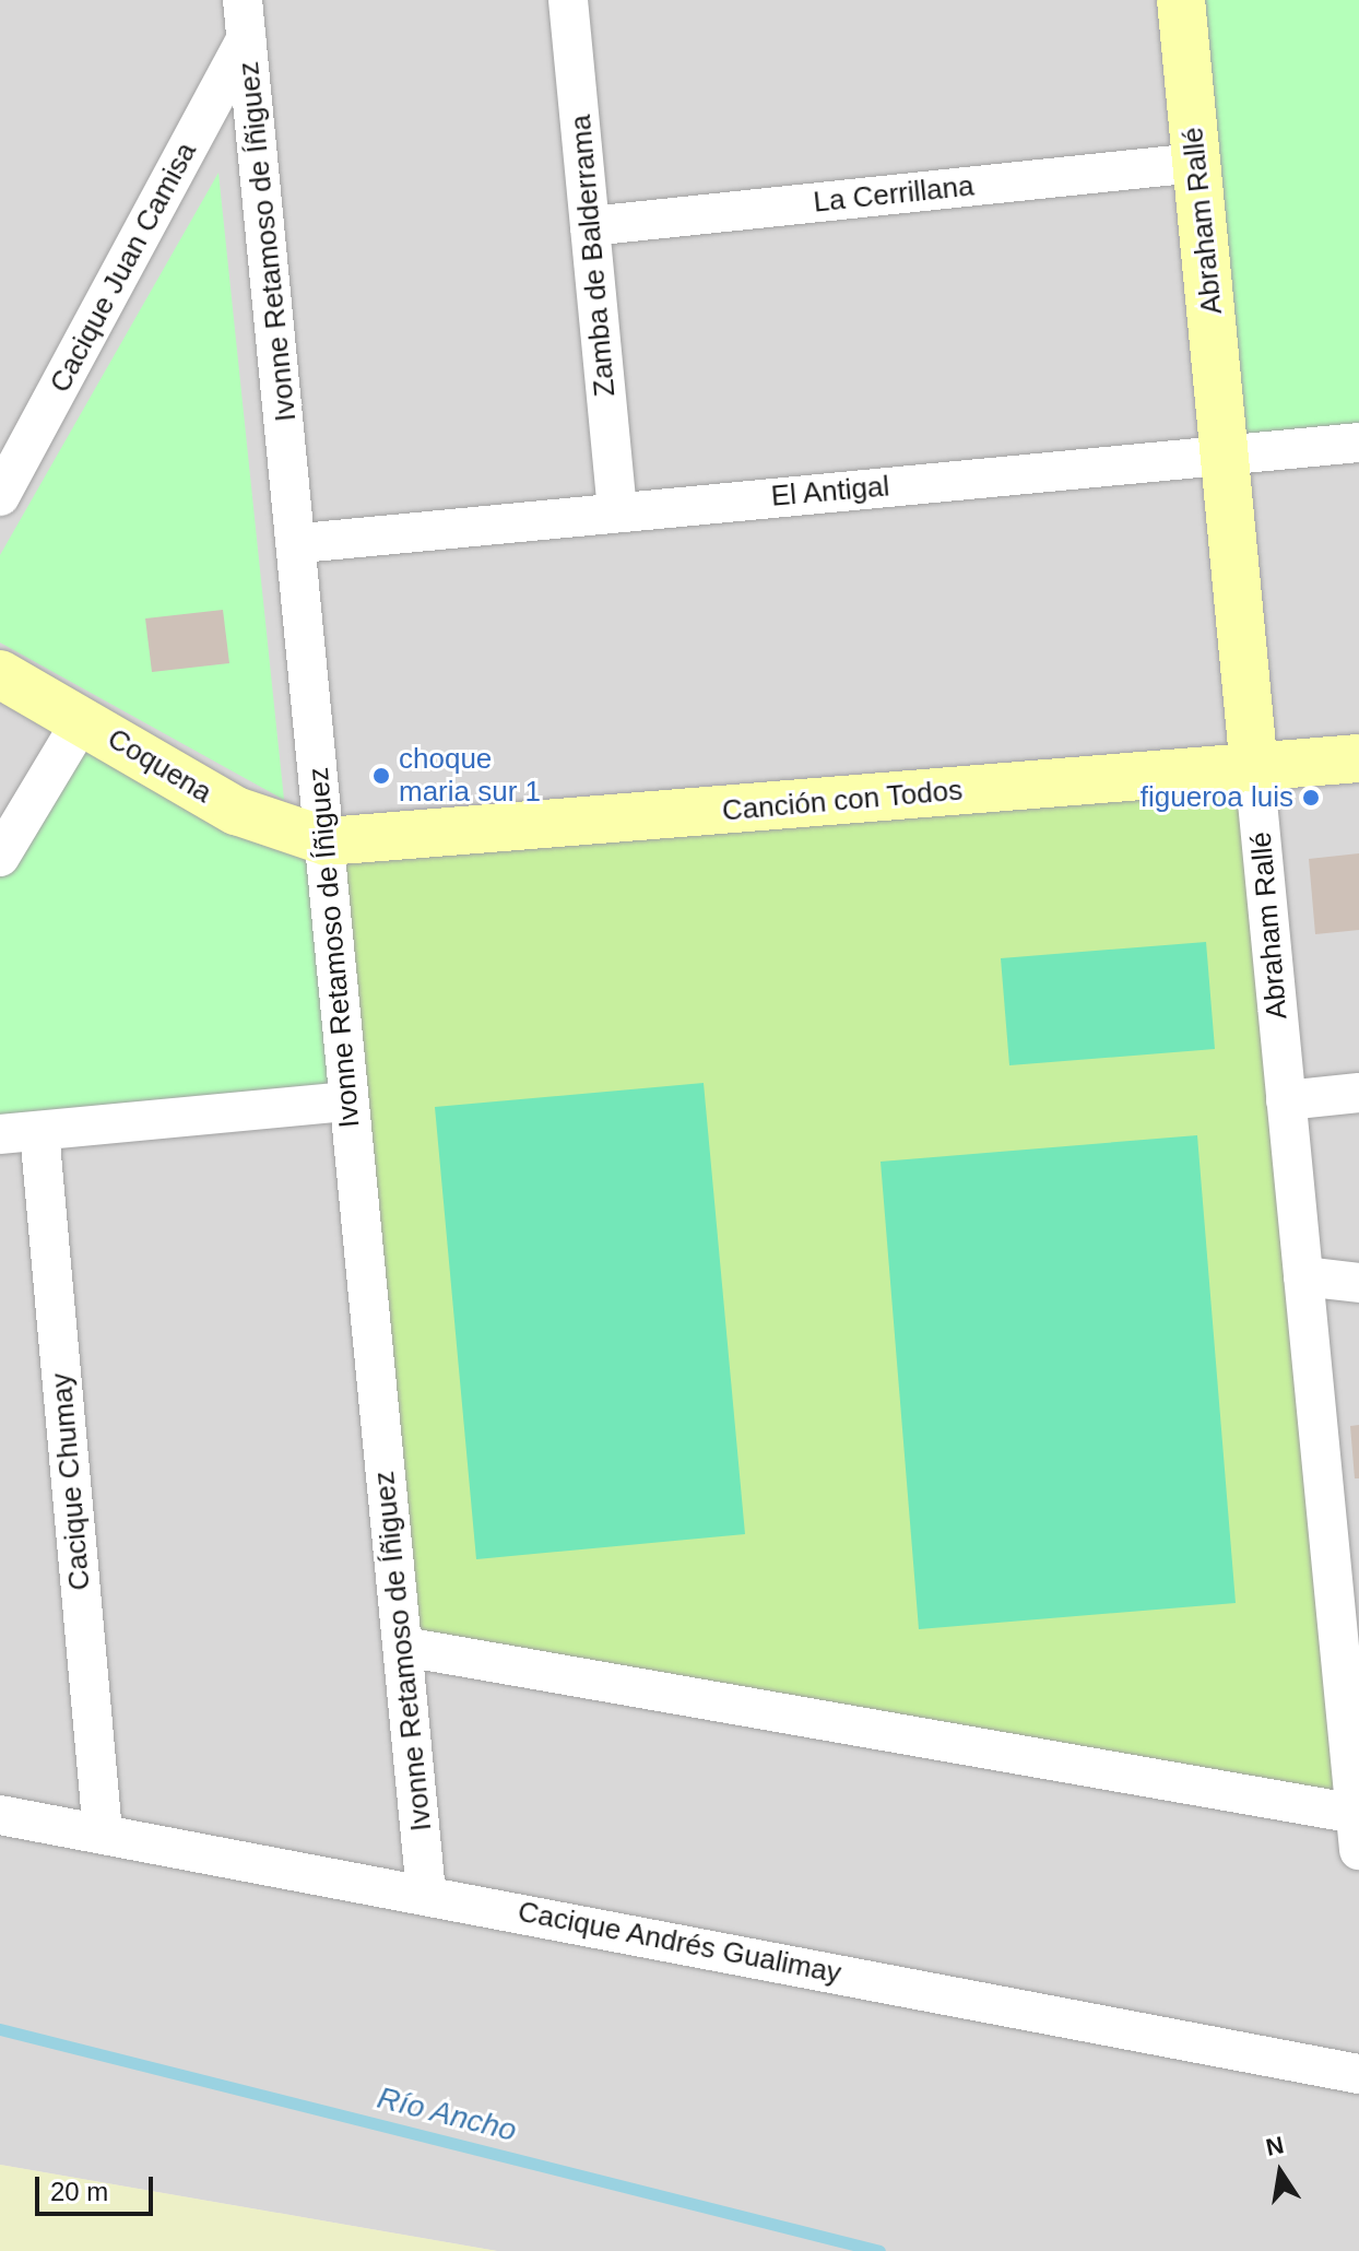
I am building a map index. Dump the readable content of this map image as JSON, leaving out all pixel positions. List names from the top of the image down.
{
  "streets": {
    "street": [
      "La Cerrillana",
      "Abraham Rallé",
      "Ivonne Retamoso de Íñiguez",
      "Zamba de Balderrama",
      "Cacique Juan Camisa",
      "El Antigal",
      "Coquena",
      "Canción con Todos",
      "Cacique Chumay",
      "Cacique Andrés Gualimay"
    ]
  },
  "crossings": [
    ["La Cerrillana", "Abraham Rallé"],
    ["La Cerrillana", "Zamba de Balderrama"],
    ["Abraham Rallé", "El Antigal"],
    ["Abraham Rallé", "Canción con Todos"],
    ["Ivonne Retamoso de Íñiguez", "Cacique Juan Camisa"],
    ["Ivonne Retamoso de Íñiguez", "El Antigal"],
    ["Ivonne Retamoso de Íñiguez", "Coquena"],
    ["Ivonne Retamoso de Íñiguez", "Canción con Todos"],
    ["Ivonne Retamoso de Íñiguez", "Cacique Andrés Gualimay"],
    ["Zamba de Balderrama", "El Antigal"],
    ["Coquena", "Canción con Todos"],
    ["Cacique Chumay", "Cacique Andrés Gualimay"]
  ],
  "water": ["Río Ancho"],
  "places": ["choque maria sur 1", "figueroa luis"],
  "scale_bar": "20 m",
  "north": "top"
}
